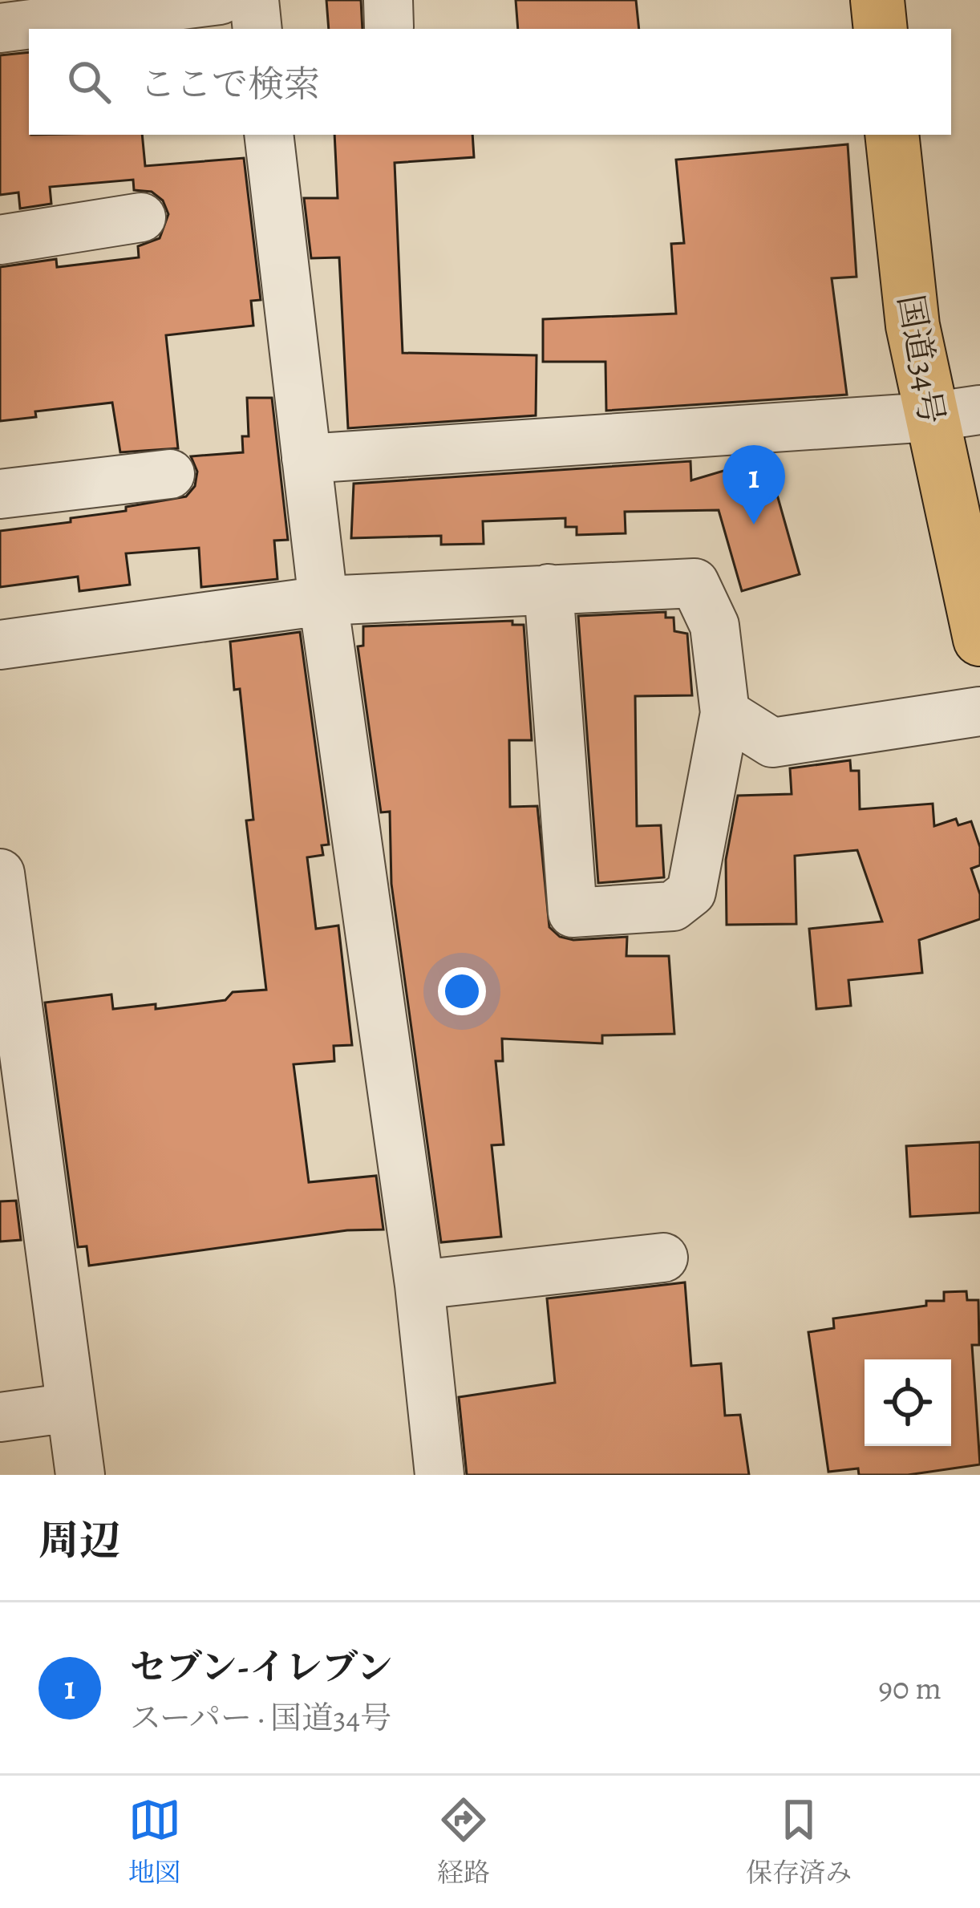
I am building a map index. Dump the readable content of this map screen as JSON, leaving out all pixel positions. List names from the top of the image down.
{
  "streets": {
    "highway": ["国道34号"]
  },
  "page": {
    "search": "ここで検索",
    "pins": "1",
    "heading": "周辺",
    "list": [
      {
        "mark": "1",
        "name": "セブン-イレブン",
        "note": "スーパー · 国道34号",
        "value": "90 m"
      }
    ],
    "nav": ["地図", "経路", "保存済み"]
  }
}
